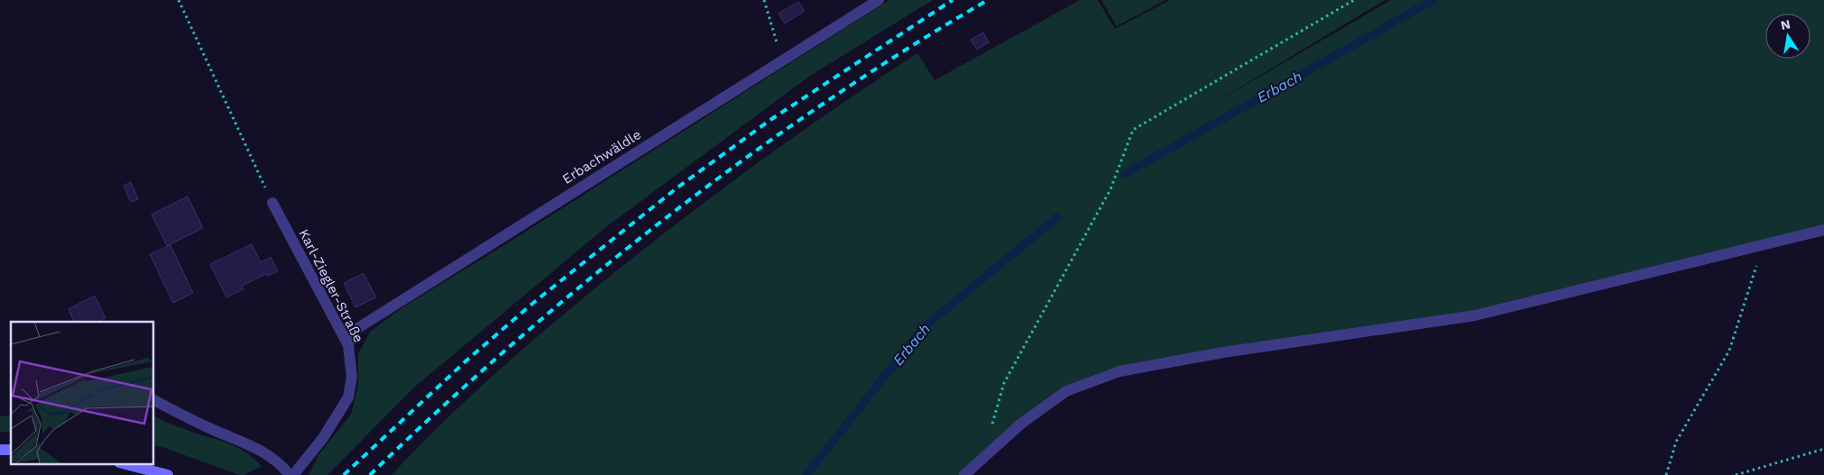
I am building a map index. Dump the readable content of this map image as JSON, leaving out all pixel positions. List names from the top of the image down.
{
  "streets": {
    "street": ["Erbachwäldle", "Karl-Ziegler-Straße"]
  },
  "crossings": [
    ["Erbachwäldle", "Karl-Ziegler-Straße"]
  ],
  "water": ["Erbach"],
  "north": "top"
}
